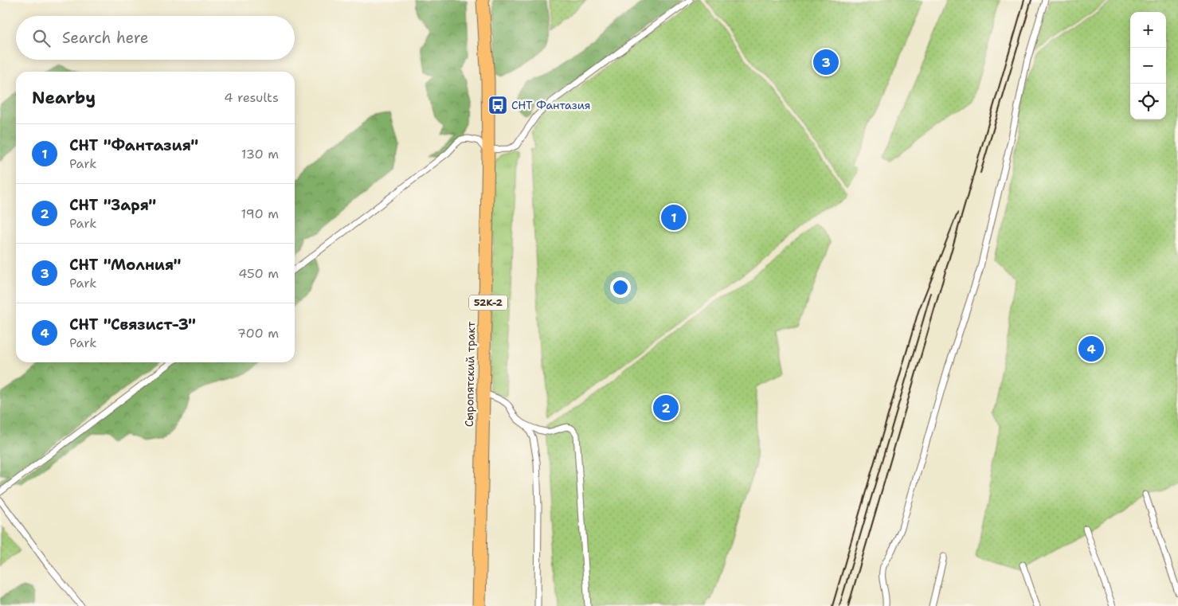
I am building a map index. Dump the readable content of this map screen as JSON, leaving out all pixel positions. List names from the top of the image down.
{
  "streets": {
    "main road": ["52К-2", "Сыропятский тракт"]
  },
  "places": {
    "bus stop": ["СНТ Фантазия"]
  },
  "page": {
    "map_buttons": ["+", "−"],
    "search": "Search here",
    "pins": [
      "3",
      "1",
      "4",
      "2"
    ],
    "heading": ["Nearby", "4 results"],
    "list": [
      {
        "mark": "1",
        "name": "СНТ \"Фантазия\"",
        "note": "Park",
        "value": "130 m"
      },
      {
        "mark": "2",
        "name": "СНТ \"Заря\"",
        "note": "Park",
        "value": "190 m"
      },
      {
        "mark": "3",
        "name": "СНТ \"Молния\"",
        "note": "Park",
        "value": "450 m"
      },
      {
        "mark": "4",
        "name": "СНТ \"Связист-3\"",
        "note": "Park",
        "value": "700 m"
      }
    ]
  }
}
